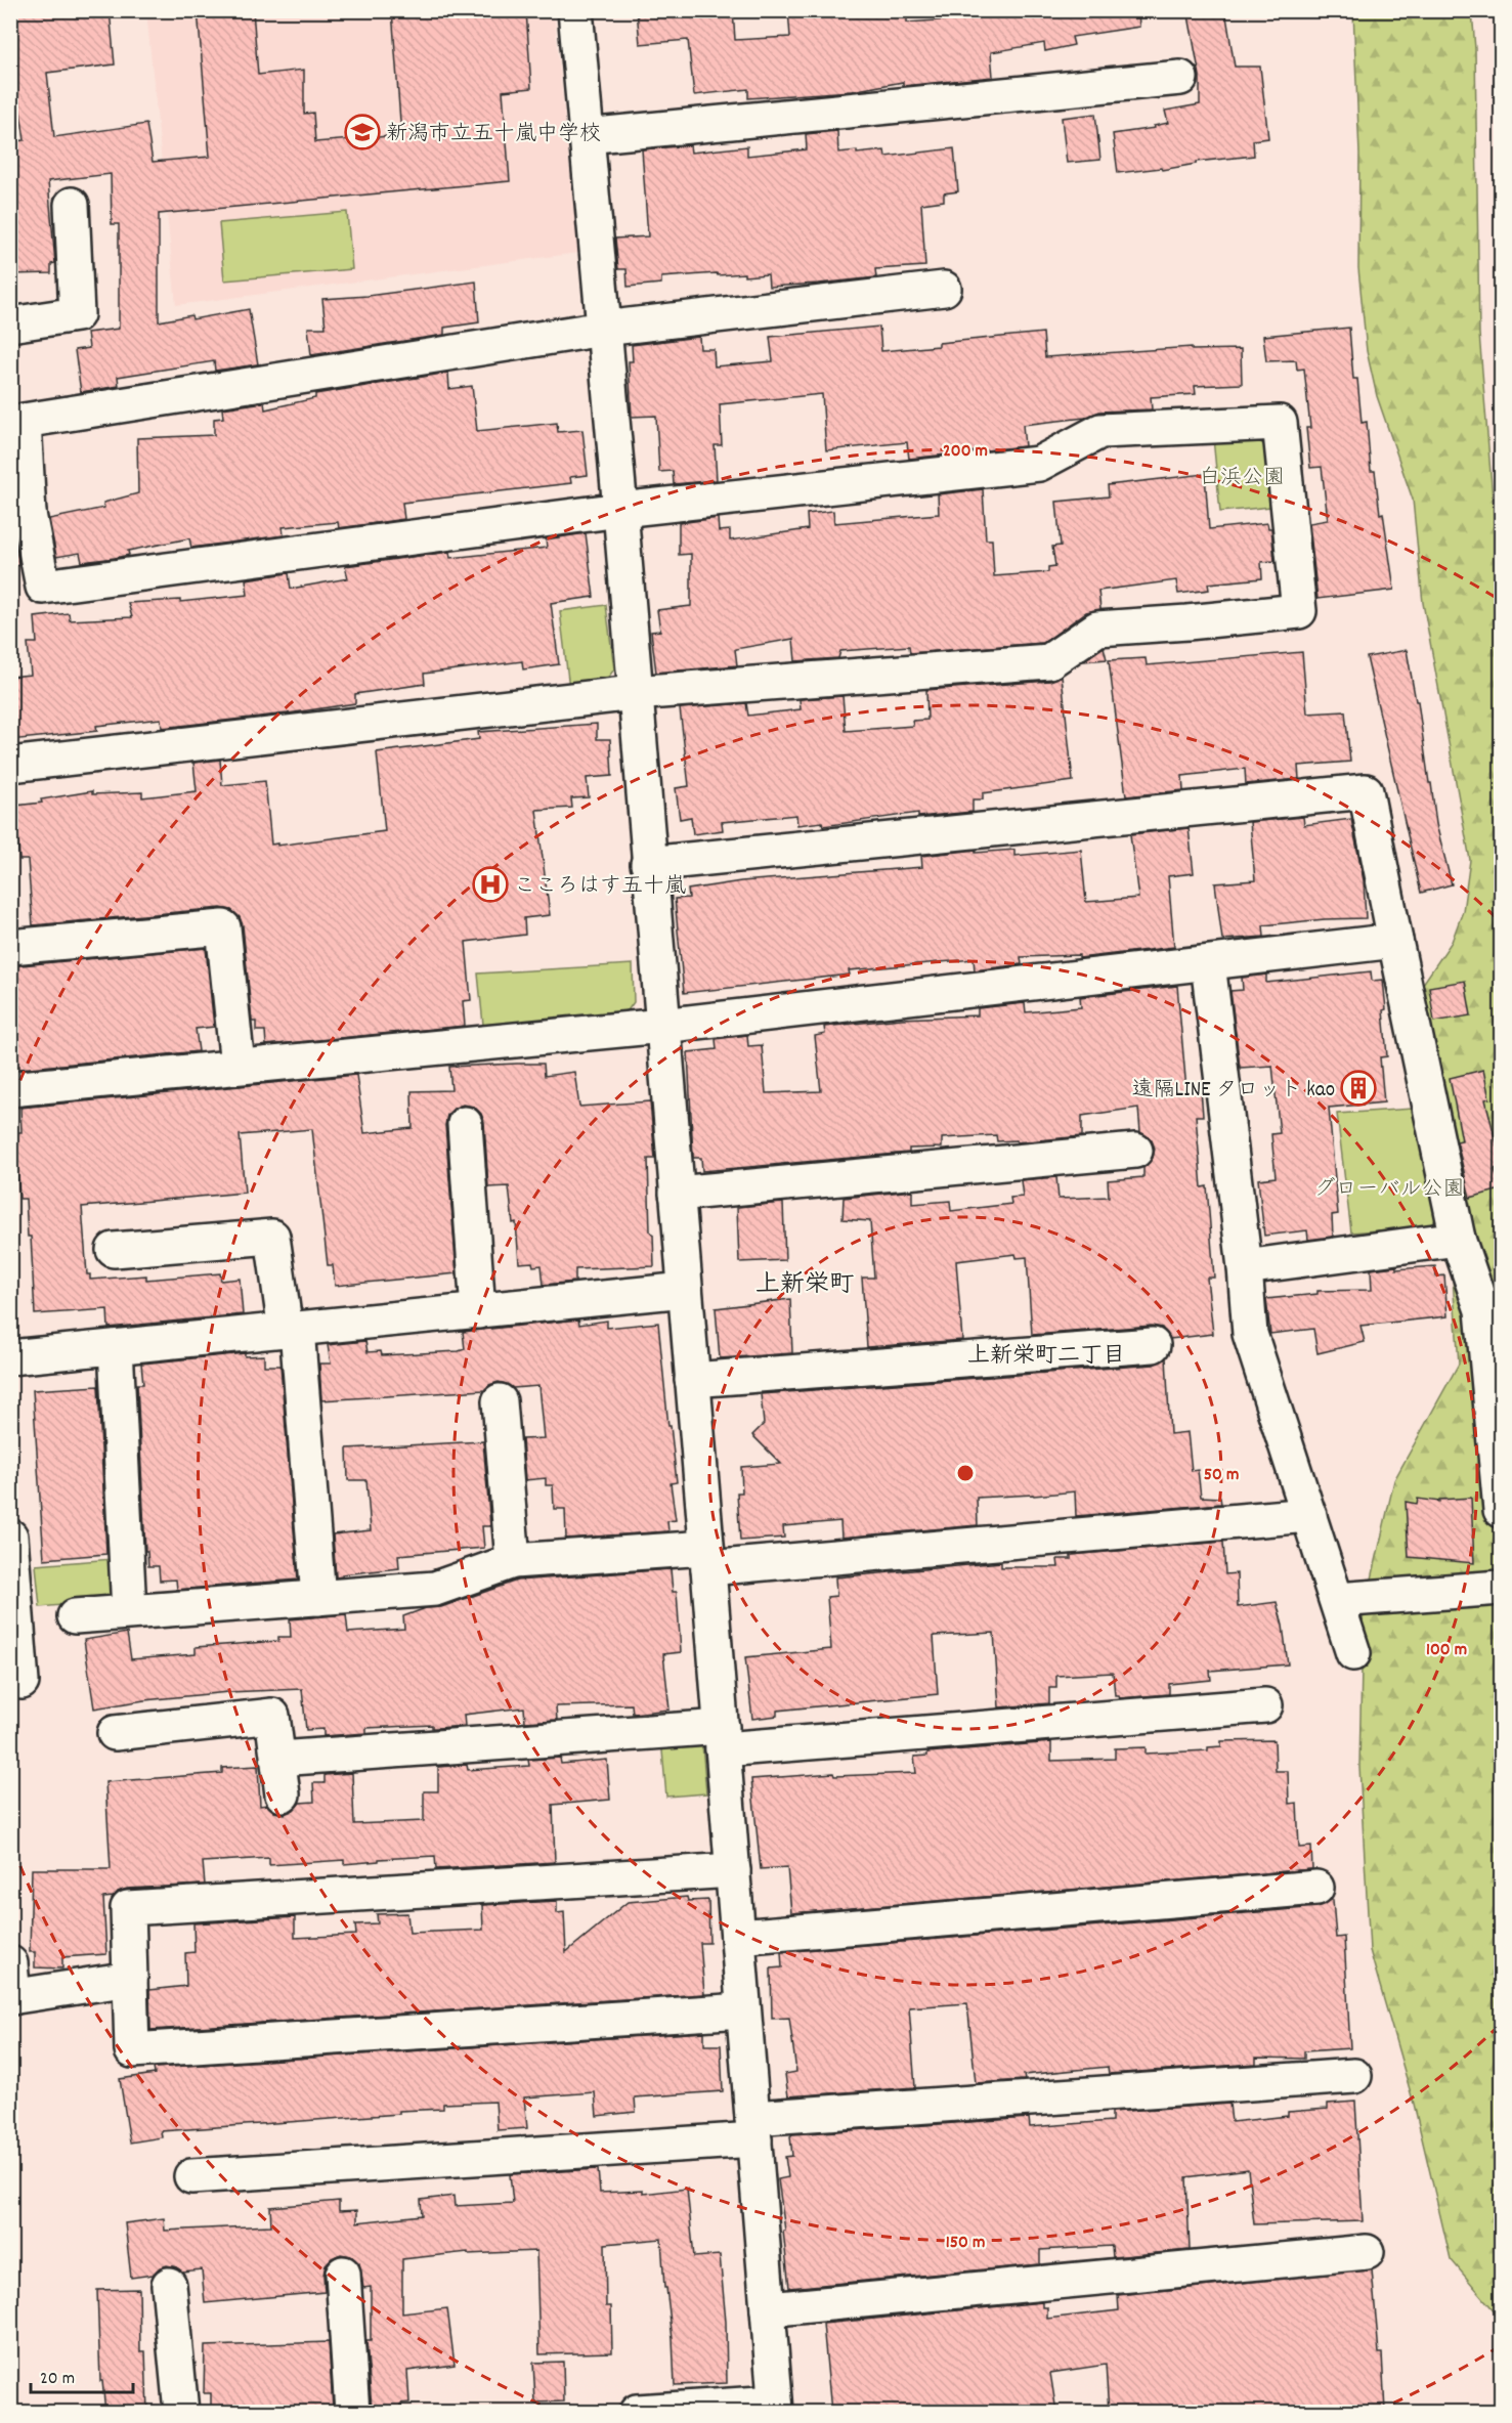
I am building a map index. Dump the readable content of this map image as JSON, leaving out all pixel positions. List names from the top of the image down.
{
  "districts": ["上新栄町", "上新栄町二丁目"],
  "parks": ["白浜公園", "グローバル公園"],
  "places": {
    "school or university": ["新潟市立五十嵐中学校"],
    "hospital": ["こころはす五十嵐"],
    "building": ["遠隔LINE タロット kao"]
  },
  "scale_bar": "20 m",
  "rings": [
    "200 m",
    "50 m",
    "100 m",
    "150 m"
  ]
}
